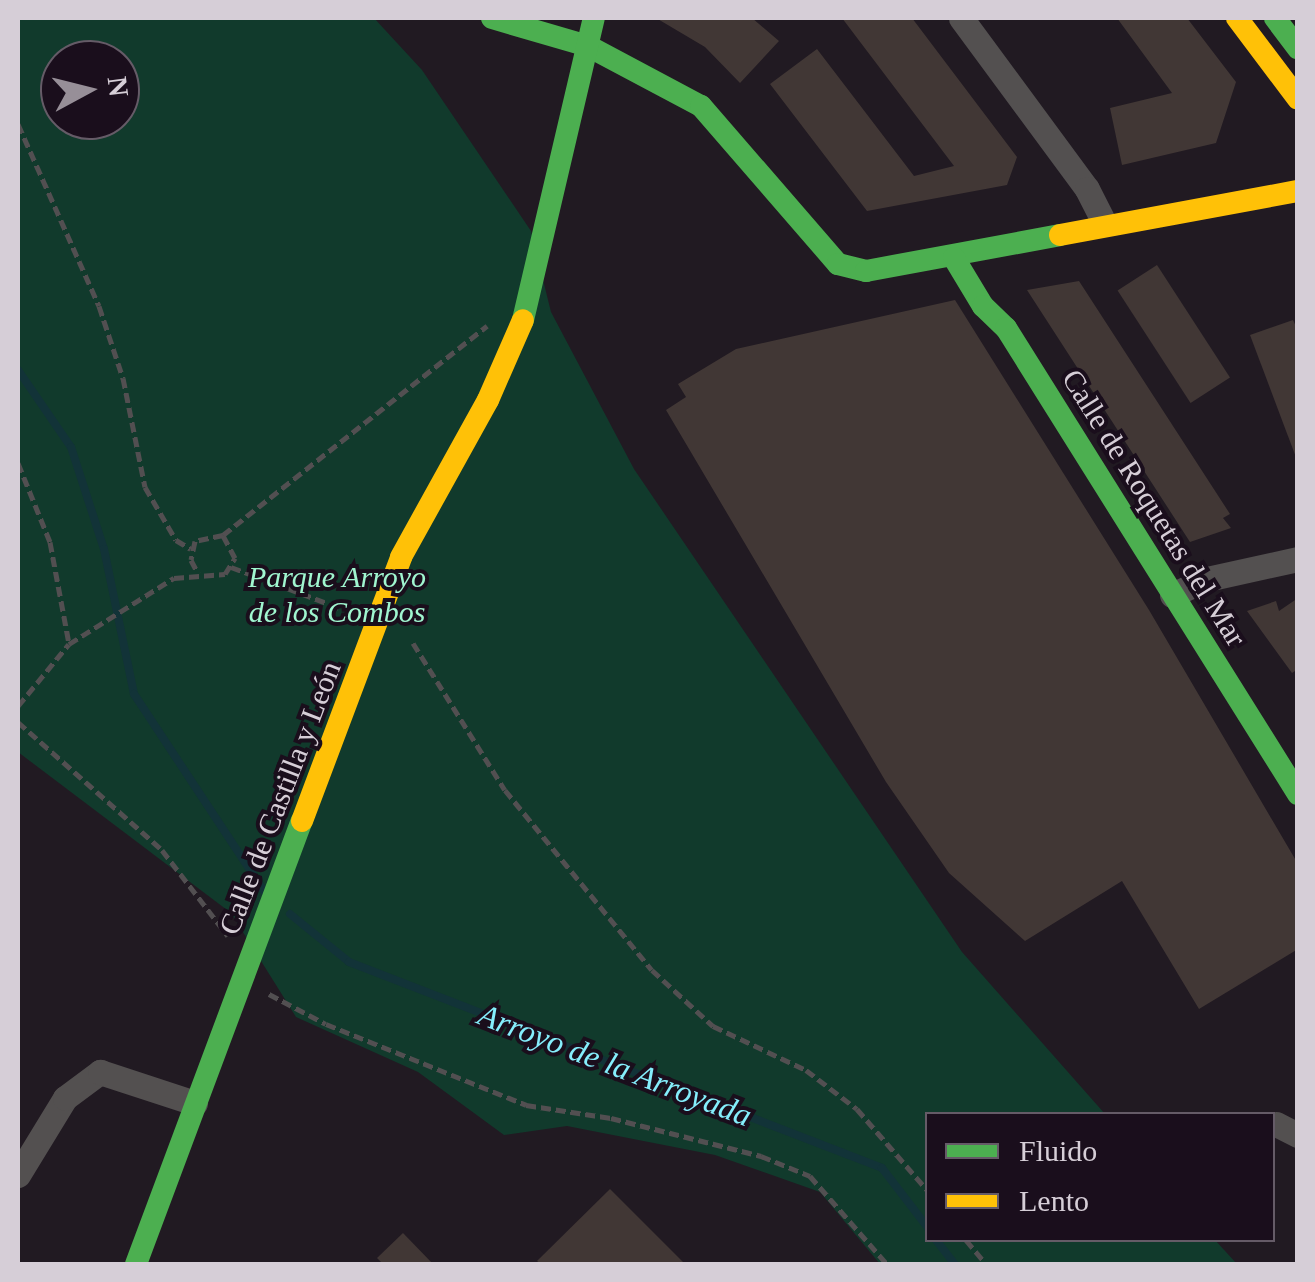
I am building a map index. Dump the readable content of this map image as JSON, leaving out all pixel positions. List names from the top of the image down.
{
  "streets": {
    "street": ["Calle de Roquetas del Mar", "Calle de Castilla y León"]
  },
  "water": ["Arroyo de la Arroyada"],
  "parks": ["Parque Arroyo de los Combos"],
  "legend": ["Fluido", "Lento"],
  "north": "right"
}
